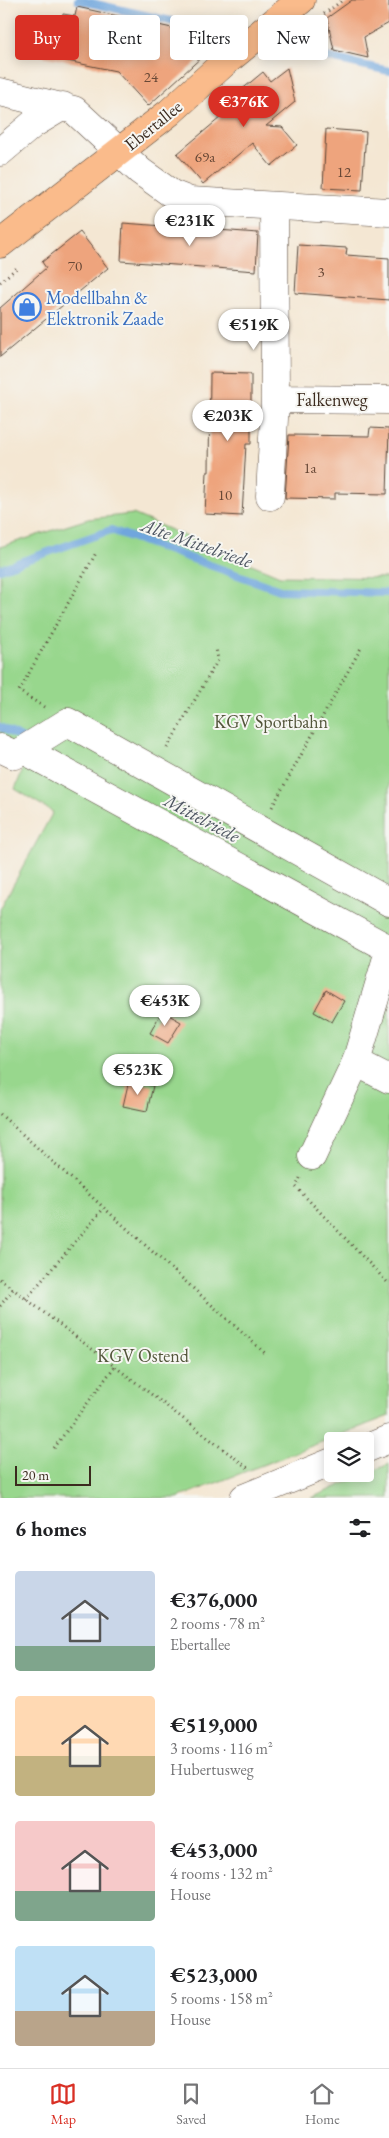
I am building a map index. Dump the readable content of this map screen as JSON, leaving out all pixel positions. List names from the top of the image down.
{
  "streets": {
    "main road": ["Ebertallee"],
    "street": ["Falkenweg"]
  },
  "water": ["Alte Mittelriede", "Mittelriede"],
  "parks": ["KGV Sportbahn", "KGV Ostend"],
  "places": {
    "shop": ["Modellbahn & Elektronik Zaade"]
  },
  "house_numbers": [
    "24",
    "69a",
    "12",
    "70",
    "3",
    "1a",
    "10"
  ],
  "scale_bar": "20 m",
  "page": {
    "chip": [
      "Buy",
      "Rent",
      "Filters",
      "New"
    ],
    "price": [
      "€376K",
      "€231K",
      "€519K",
      "€203K",
      "€453K",
      "€523K"
    ],
    "scale": "20 m",
    "heading": "6 homes",
    "list": [
      {
        "name": "€376,000",
        "note": "2 rooms · 78 m² · Ebertallee"
      },
      {
        "name": "€519,000",
        "note": "3 rooms · 116 m² · Hubertusweg"
      },
      {
        "name": "€453,000",
        "note": "4 rooms · 132 m² · House"
      },
      {
        "name": "€523,000",
        "note": "5 rooms · 158 m² · House"
      }
    ],
    "tabs": ["Map", "Saved", "Home"]
  }
}
